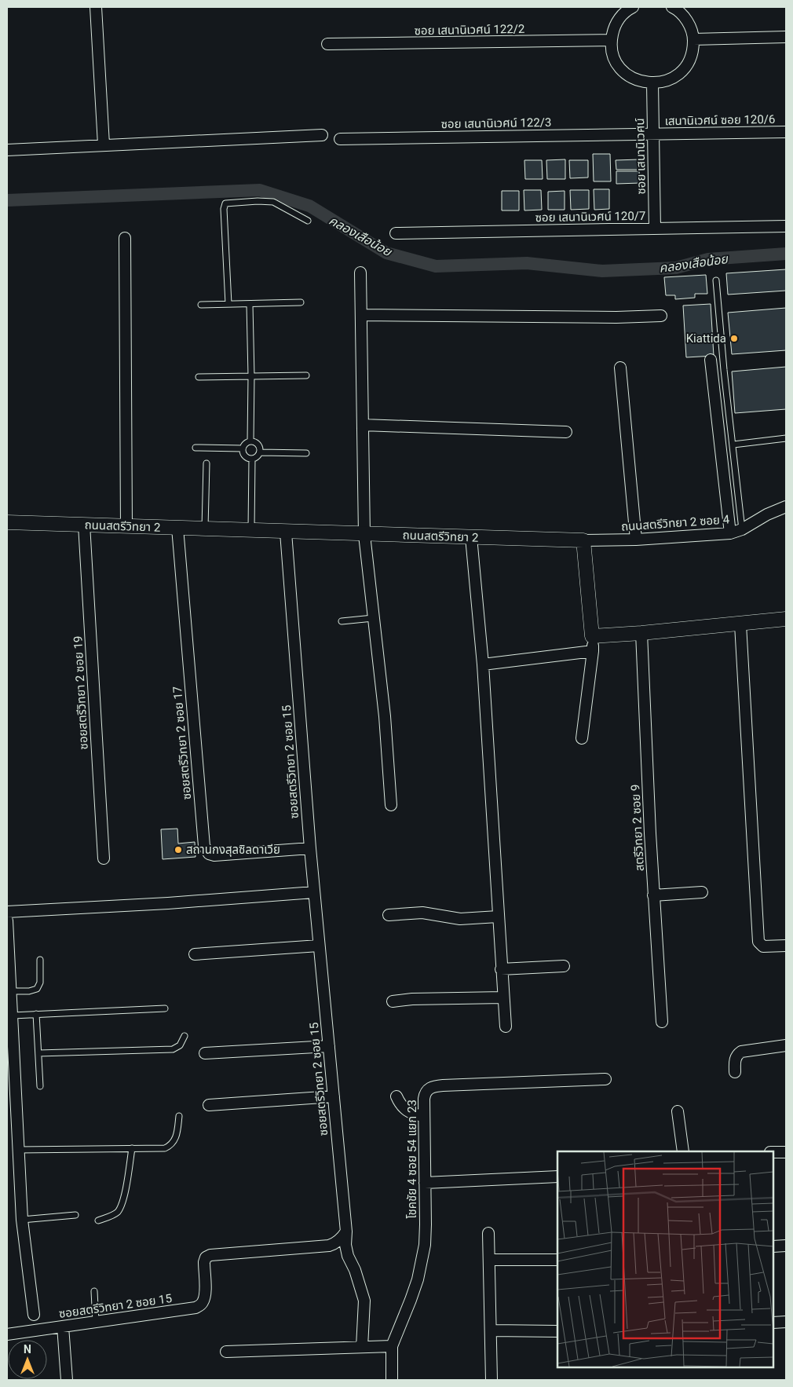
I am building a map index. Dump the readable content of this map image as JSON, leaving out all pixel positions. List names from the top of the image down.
{
  "streets": {
    "street": [
      "ซอย เสนานิเวศน์ 122/2",
      "เสนานิเวศน์ ซอย 120/6",
      "ซอย เสนานิเวศน์ 122/3",
      "ซอย เสนานิเวศน์",
      "ซอย เสนานิเวศน์ 120/7",
      "ถนนสตรีวิทยา 2 ซอย 4",
      "ถนนสตรีวิทยา 2",
      "ซอยสตรีวิทยา 2 ซอย 19",
      "ซอยสตรีวิทยา 2 ซอย 17",
      "ซอยสตรีวิทยา 2 ซอย 15",
      "สตรีวิทยา 2 ซอย 9",
      "โชคชัย 4 ซอย 54 แยก 23"
    ]
  },
  "crossings": [
    ["เสนานิเวศน์ ซอย 120/6", "ซอย เสนานิเวศน์ 122/3"],
    ["เสนานิเวศน์ ซอย 120/6", "ซอย เสนานิเวศน์"],
    ["ซอย เสนานิเวศน์ 122/3", "ซอย เสนานิเวศน์"],
    ["ซอย เสนานิเวศน์", "ซอย เสนานิเวศน์ 120/7"],
    ["ถนนสตรีวิทยา 2 ซอย 4", "ถนนสตรีวิทยา 2"],
    ["ถนนสตรีวิทยา 2", "ซอยสตรีวิทยา 2 ซอย 19"],
    ["ถนนสตรีวิทยา 2", "ซอยสตรีวิทยา 2 ซอย 17"],
    ["ถนนสตรีวิทยา 2", "ซอยสตรีวิทยา 2 ซอย 15"],
    ["ซอยสตรีวิทยา 2 ซอย 17", "ซอยสตรีวิทยา 2 ซอย 15"]
  ],
  "water": ["คลองเสือน้อย"],
  "places": ["Kiattida", "สถานกงสุลซิลดาเวีย"],
  "north": "top"
}
